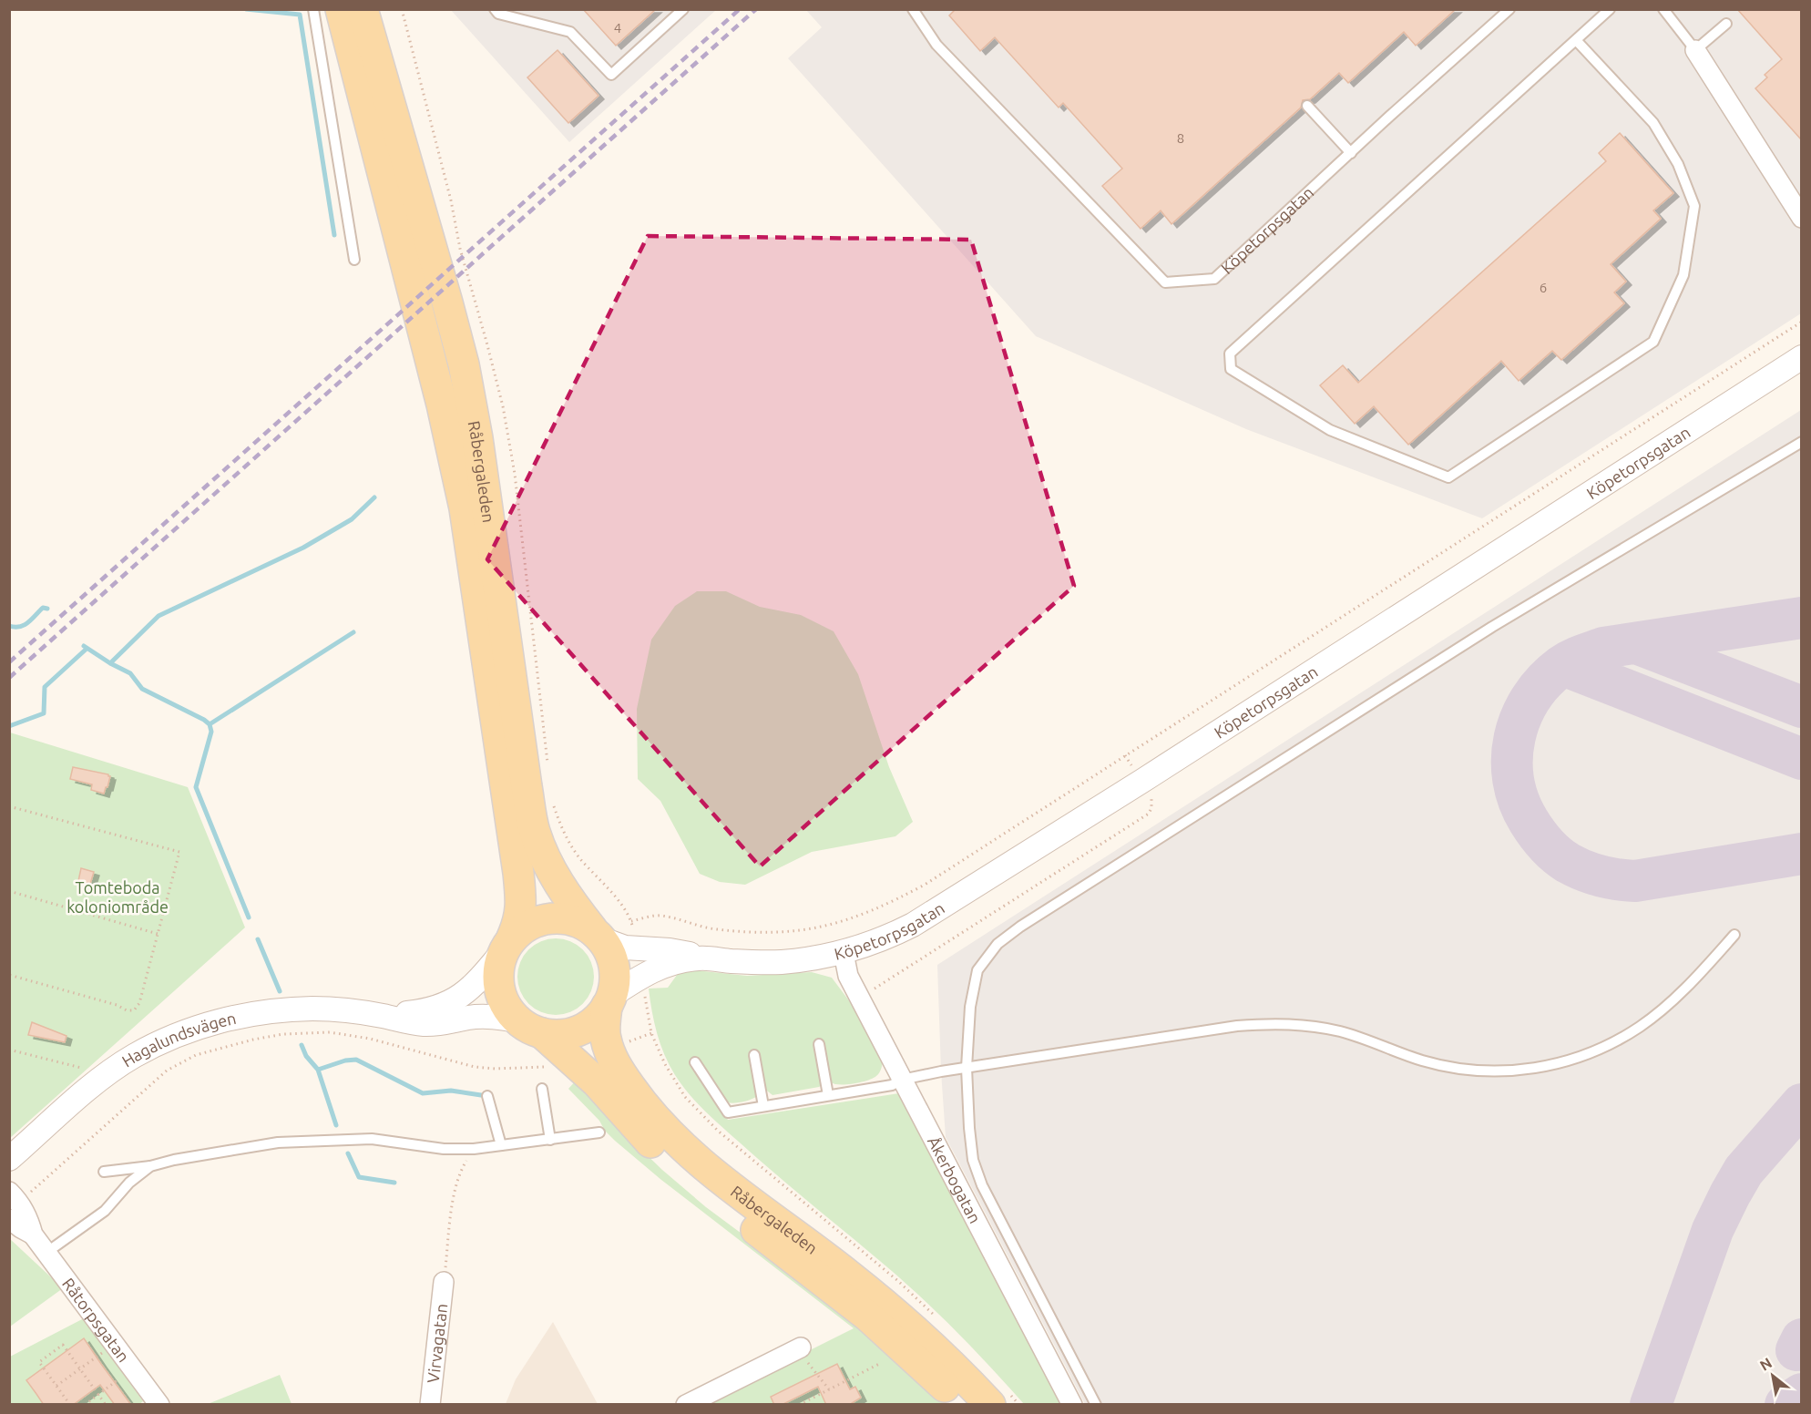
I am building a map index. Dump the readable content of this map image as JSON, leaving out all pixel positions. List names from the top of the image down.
{
  "streets": {
    "main road": ["Råbergaleden"],
    "street": [
      "Köpetorpsgatan",
      "Hagalundsvägen",
      "Åkerbogatan",
      "Råtorpsgatan",
      "Virvagatan"
    ]
  },
  "crossings": [
    ["Köpetorpsgatan", "Råbergaleden"],
    ["Köpetorpsgatan", "Hagalundsvägen"],
    ["Köpetorpsgatan", "Åkerbogatan"],
    ["Råbergaleden", "Hagalundsvägen"]
  ],
  "parks": ["Tomteboda koloniområde"],
  "house_numbers": ["4", "8", "6"],
  "north": "top left"
}
